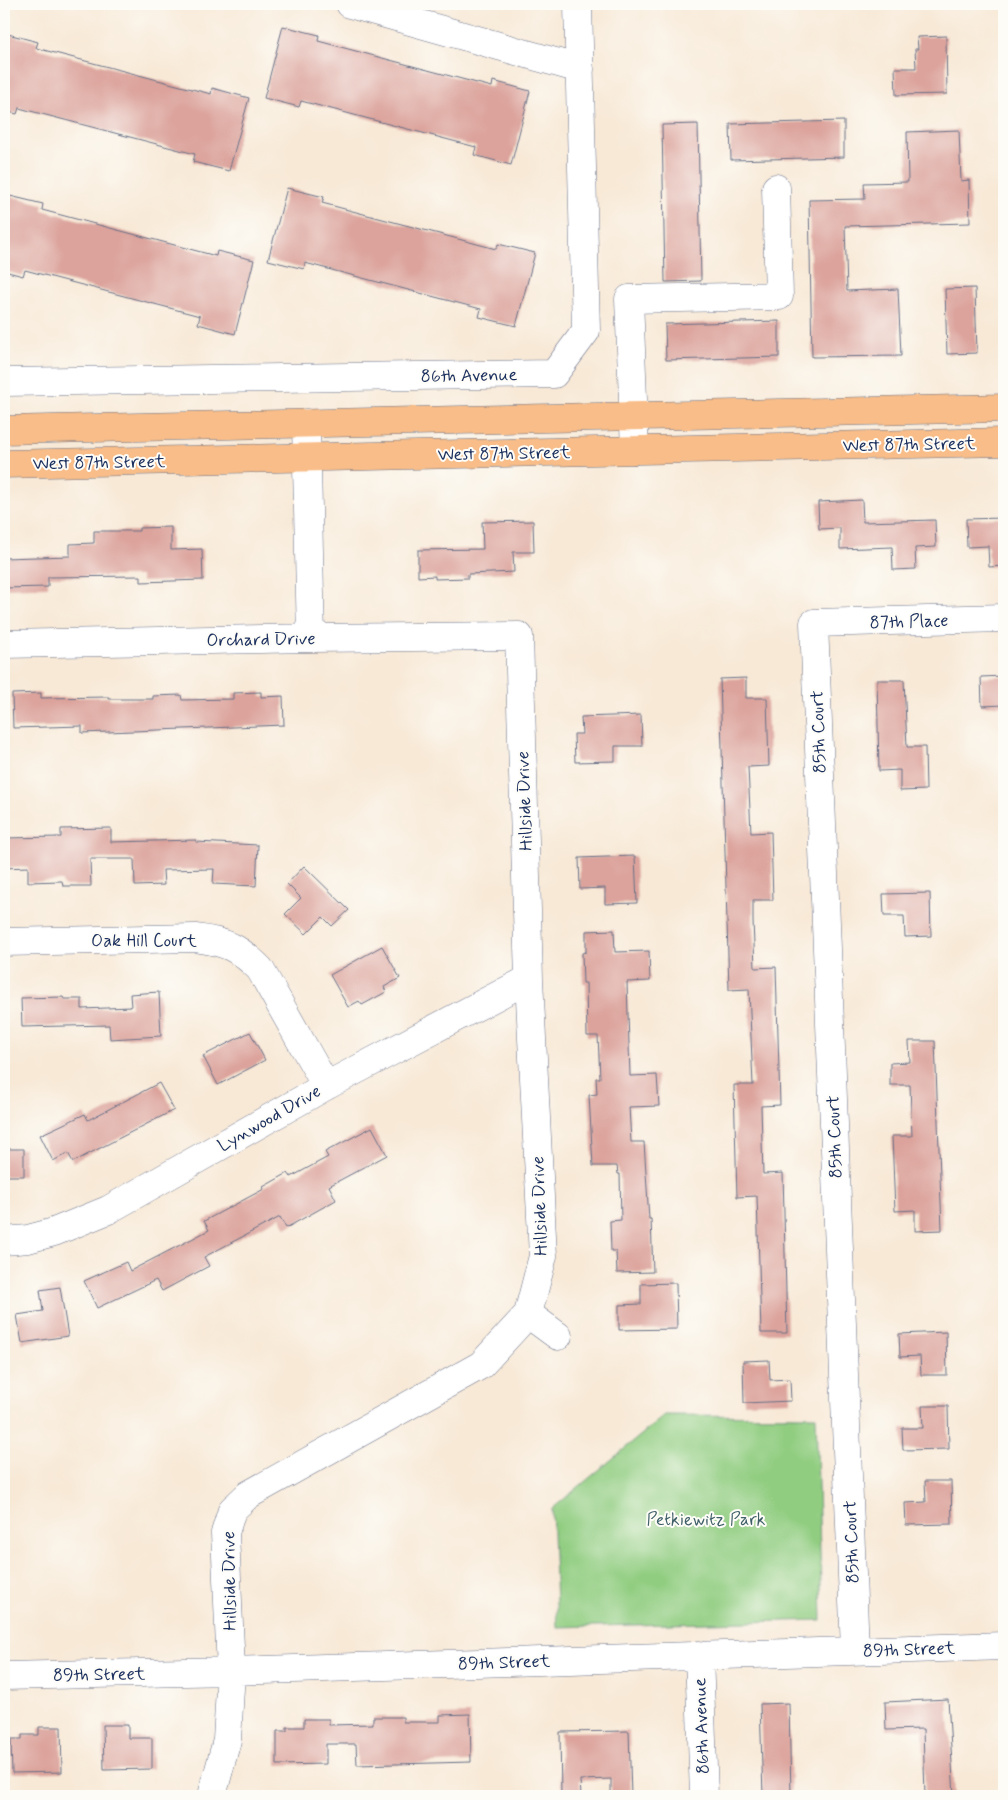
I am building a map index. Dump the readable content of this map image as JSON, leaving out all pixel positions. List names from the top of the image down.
{
  "streets": {
    "main road": ["West 87th Street"],
    "street": [
      "86th Avenue",
      "87th Place",
      "Orchard Drive",
      "85th Court",
      "Hillside Drive",
      "Oak Hill Court",
      "Lynwood Drive",
      "89th Street"
    ]
  },
  "crossings": [
    ["86th Avenue", "89th Street"],
    ["87th Place", "85th Court"],
    ["Orchard Drive", "Hillside Drive"],
    ["85th Court", "89th Street"],
    ["Hillside Drive", "Lynwood Drive"],
    ["Hillside Drive", "89th Street"],
    ["Oak Hill Court", "Lynwood Drive"]
  ],
  "parks": ["Petkiewitz Park"]
}
